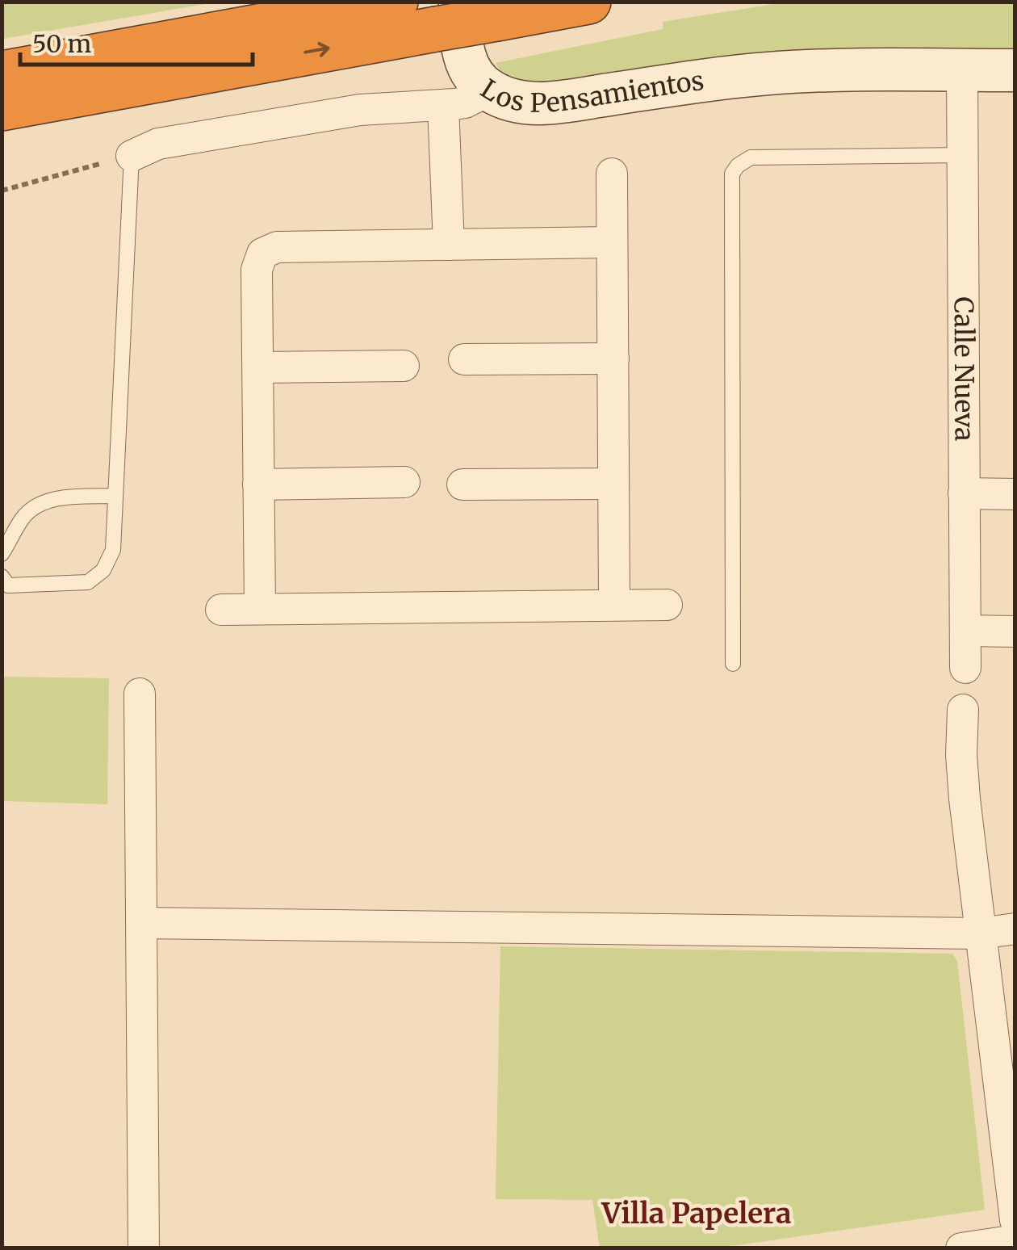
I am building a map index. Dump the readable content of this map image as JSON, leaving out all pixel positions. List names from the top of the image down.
{
  "streets": {
    "main road": ["Los Pensamientos"],
    "street": ["Calle Nueva"]
  },
  "crossings": [
    ["Los Pensamientos", "Calle Nueva"]
  ],
  "districts": ["Villa Papelera"],
  "scale_bar": "50 m"
}
